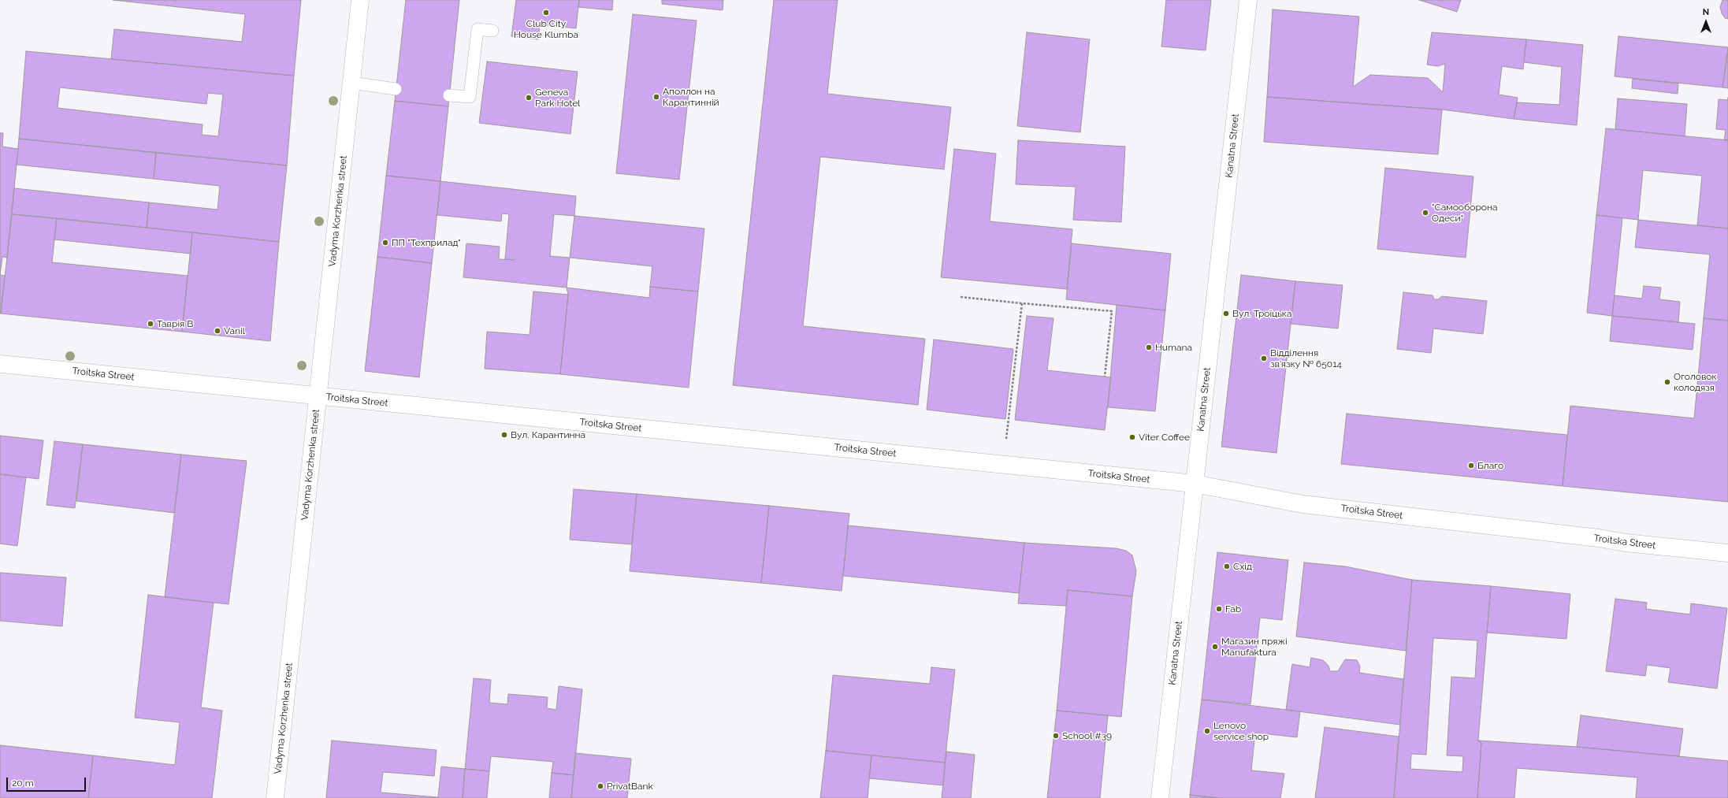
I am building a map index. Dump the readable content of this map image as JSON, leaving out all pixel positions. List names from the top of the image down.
{
  "streets": {
    "street": ["Kanatna Street", "Vadyma Korzhenka street", "Troitska Street"]
  },
  "crossings": [
    ["Kanatna Street", "Troitska Street"],
    ["Vadyma Korzhenka street", "Troitska Street"]
  ],
  "places": [
    "Club City House Klumba",
    "Аполлон на Карантинній",
    "Geneva Park Hotel",
    "\"Самооборона Одеси\"",
    "ПП \"Техприлад\"",
    "Вул. Троїцька",
    "Таврія В",
    "Vanil",
    "Humana",
    "Відділення зв'язку № 65014",
    "Оголовок колодязя",
    "Вул. Карантинна",
    "Viter Coffee",
    "Благо",
    "Схiд",
    "Fab",
    "Магазин пряжі Manufaktura",
    "Lenovo service shop",
    "School #39",
    "PrivatBank"
  ],
  "scale_bar": "20 m",
  "north": "top"
}
